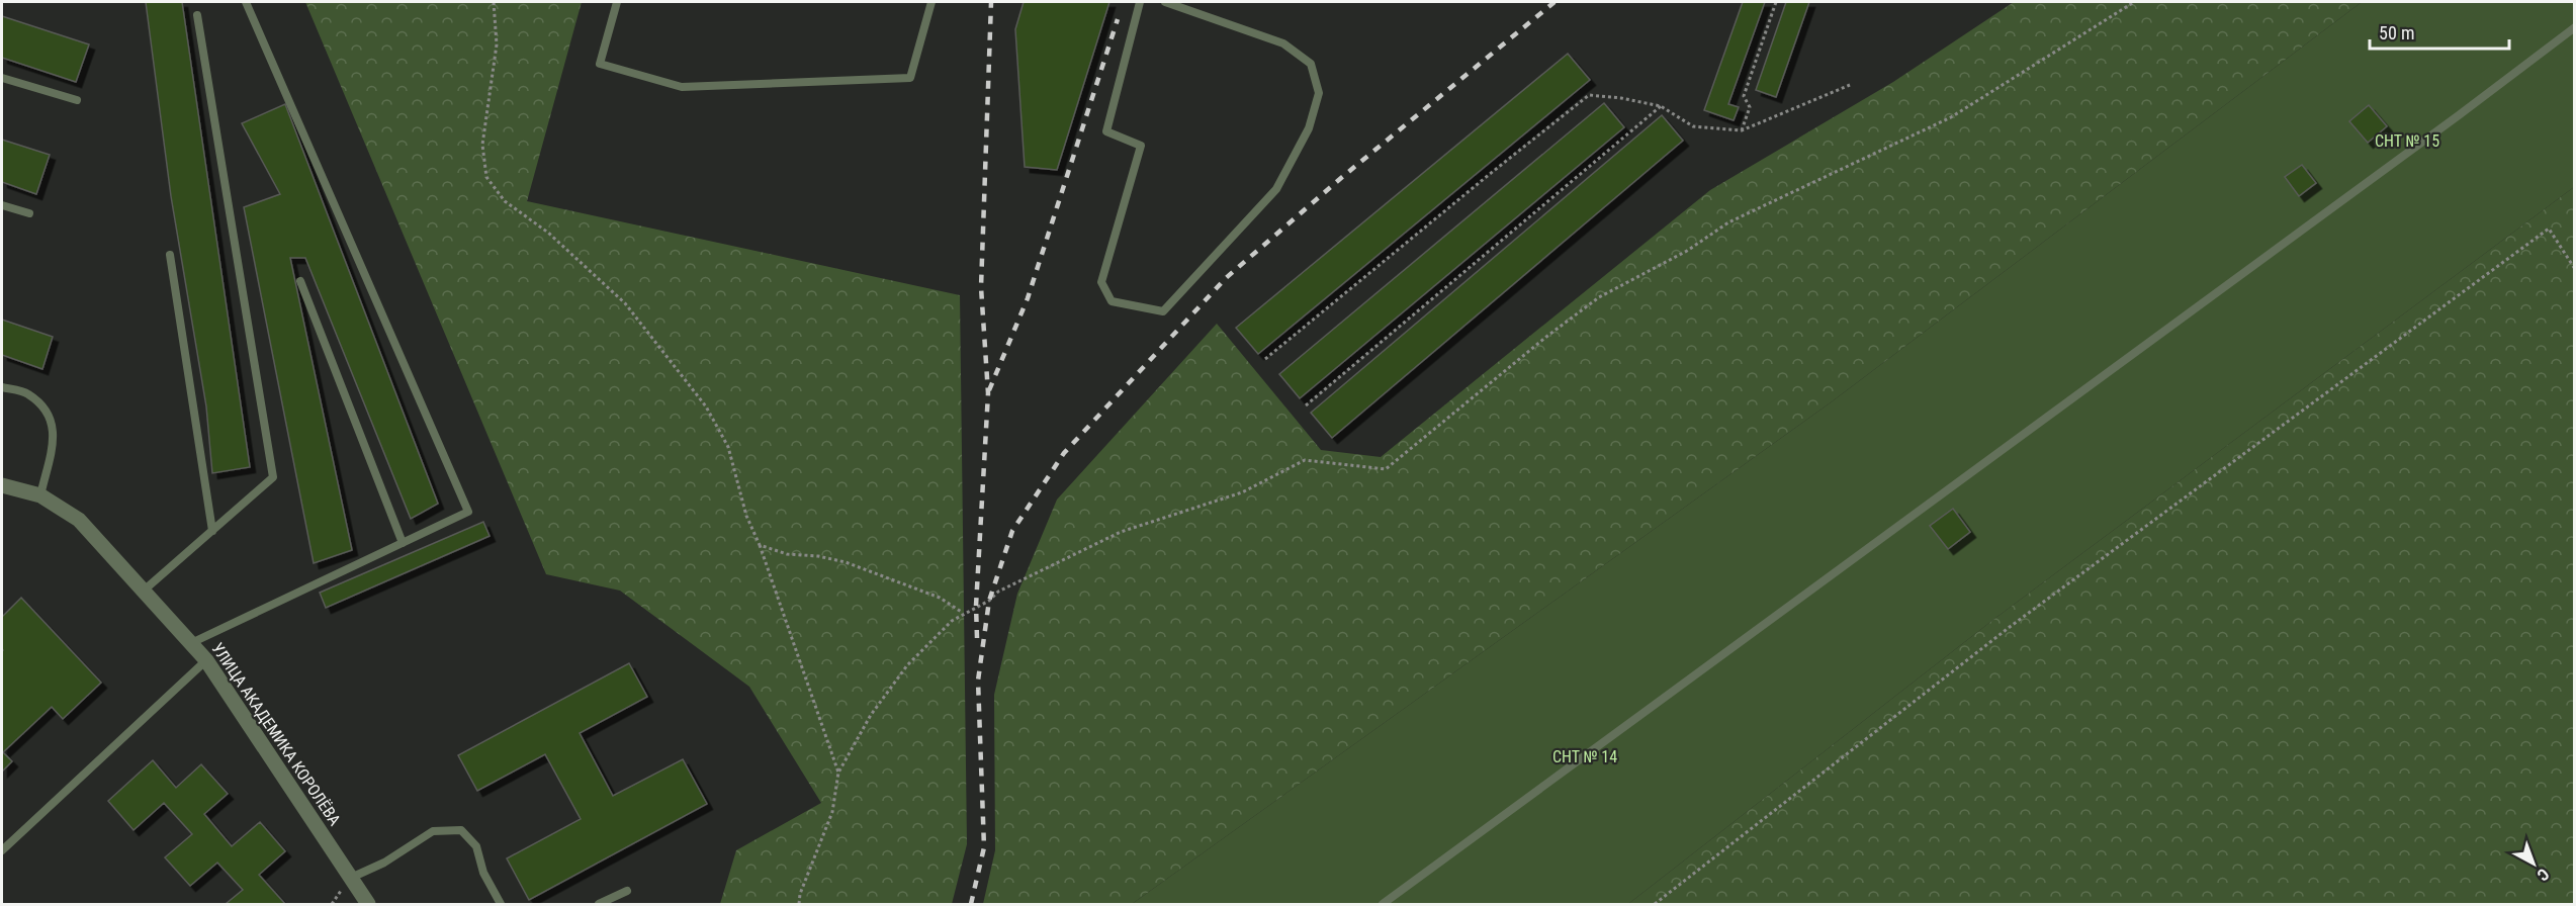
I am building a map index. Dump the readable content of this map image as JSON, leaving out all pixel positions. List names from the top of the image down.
{
  "streets": {
    "street": ["УЛИЦА АКАДЕМИКА КОРОЛЁВА"]
  },
  "parks": ["СНТ № 15", "СНТ № 14"],
  "scale_bar": "50 m",
  "north": "bottom right"
}
